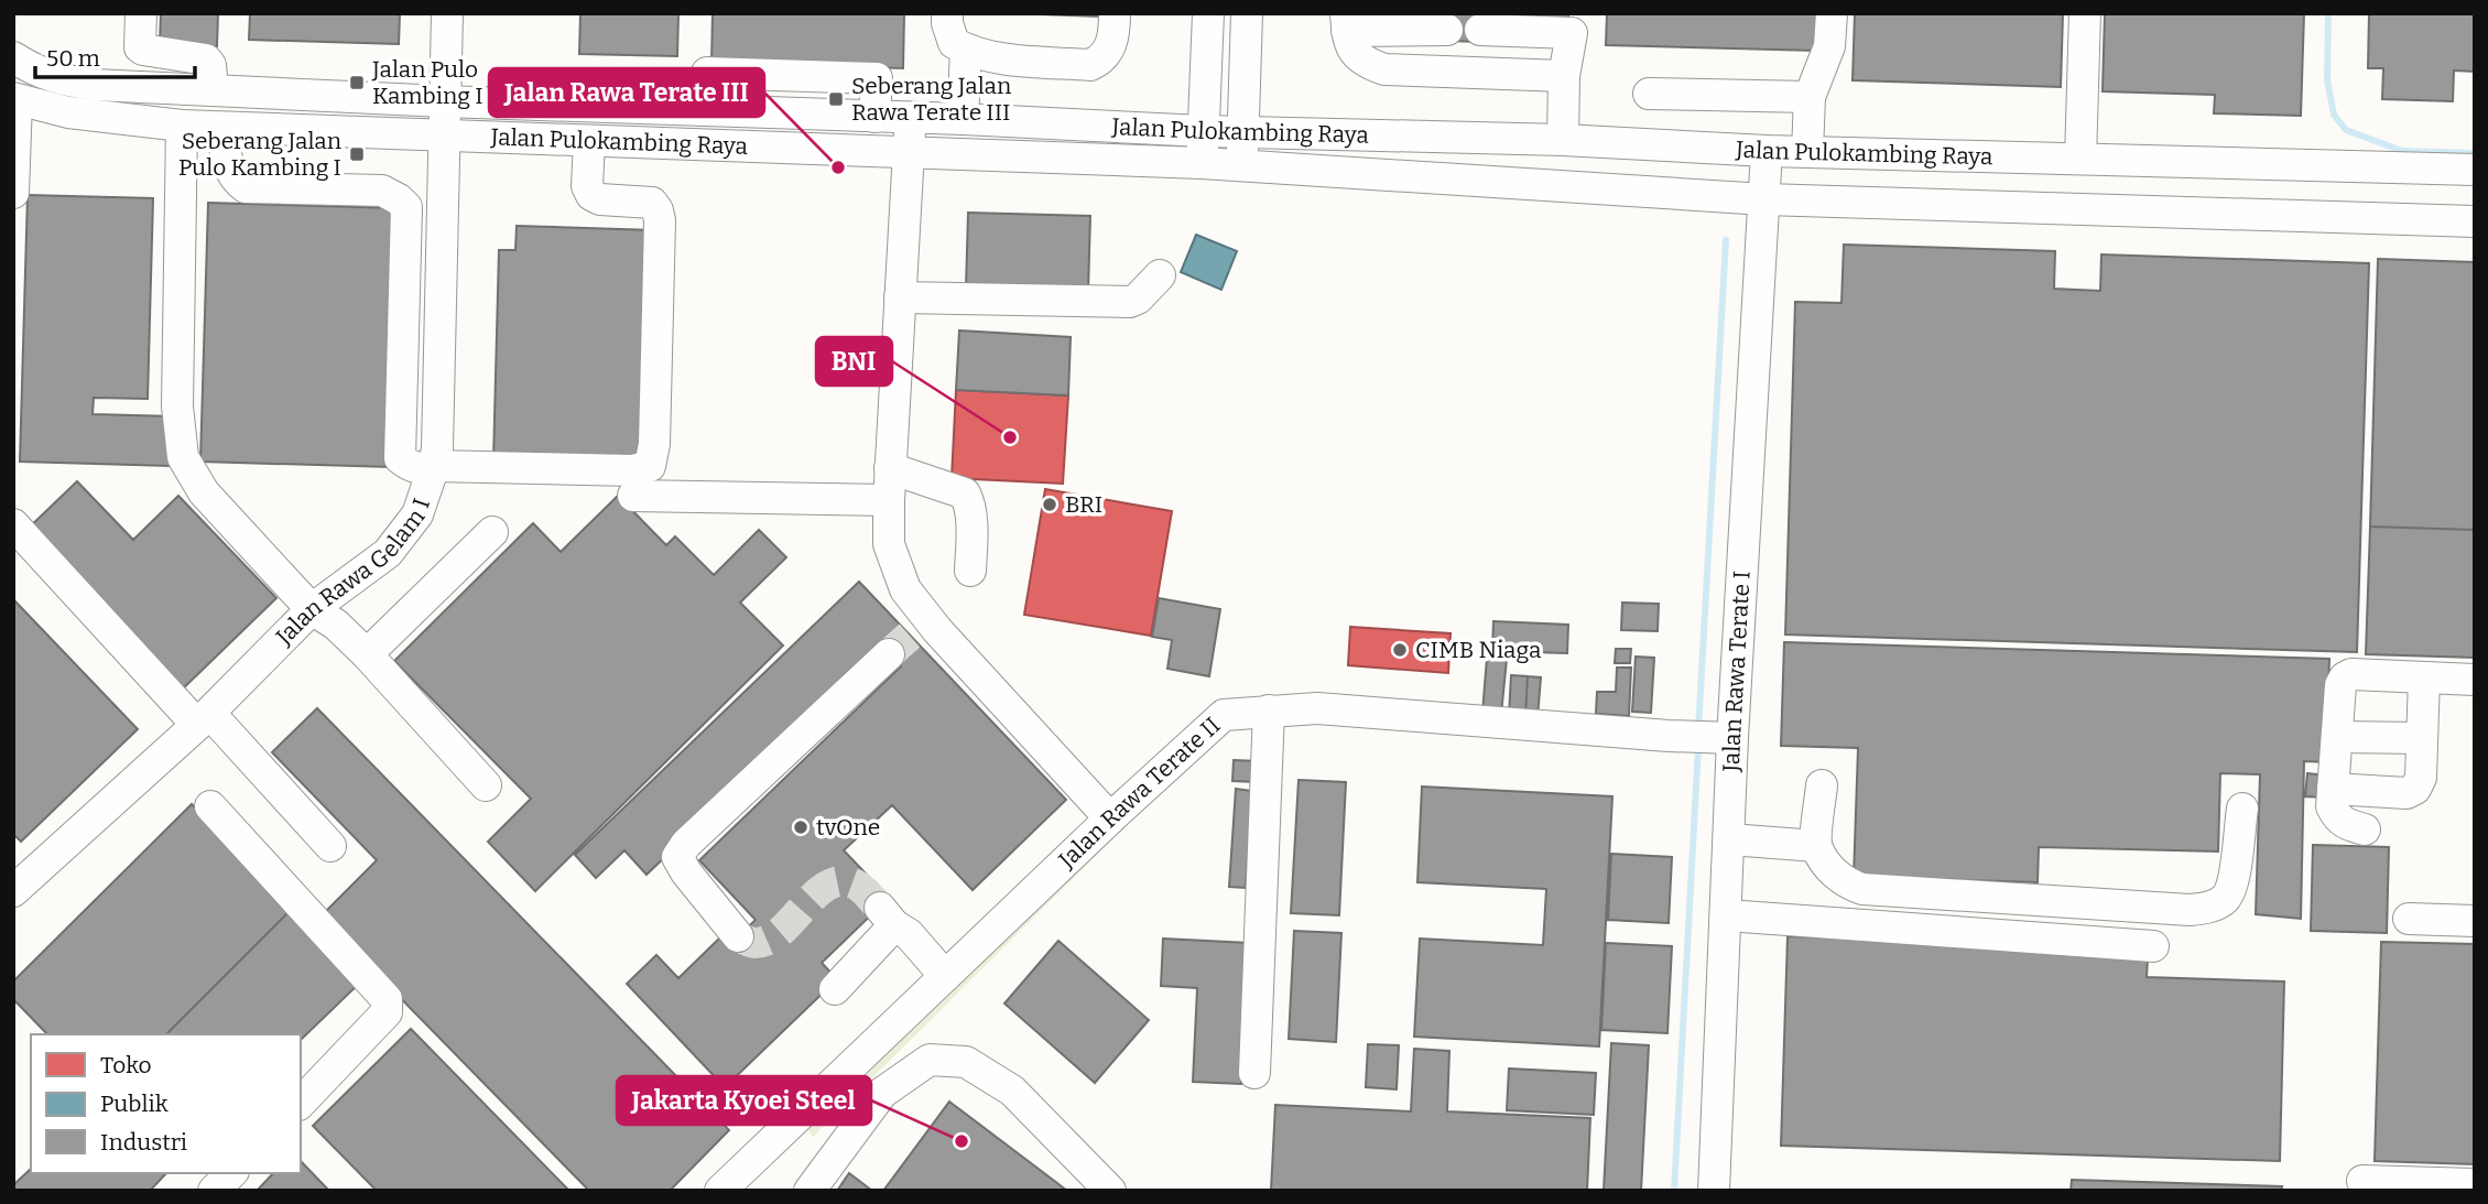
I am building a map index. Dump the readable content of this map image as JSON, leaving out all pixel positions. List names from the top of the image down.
{
  "streets": {
    "street": [
      "Jalan Pulokambing Raya",
      "Jalan Rawa Gelam I",
      "Jalan Rawa Terate I",
      "Jalan Rawa Terate II"
    ]
  },
  "crossings": [
    ["Jalan Pulokambing Raya", "Jalan Rawa Gelam I"],
    ["Jalan Pulokambing Raya", "Jalan Rawa Terate I"],
    ["Jalan Rawa Terate I", "Jalan Rawa Terate II"]
  ],
  "places": {
    "transit": ["Jalan Pulo Kambing I", "Seberang Jalan Rawa Terate III", "Seberang Jalan Pulo Kambing I"],
    "other": [
      "Jalan Rawa Terate III",
      "BNI",
      "BRI",
      "CIMB Niaga",
      "tvOne",
      "Jakarta Kyoei Steel"
    ]
  },
  "legend": ["Toko", "Publik", "Industri"],
  "scale_bar": "50 m"
}
